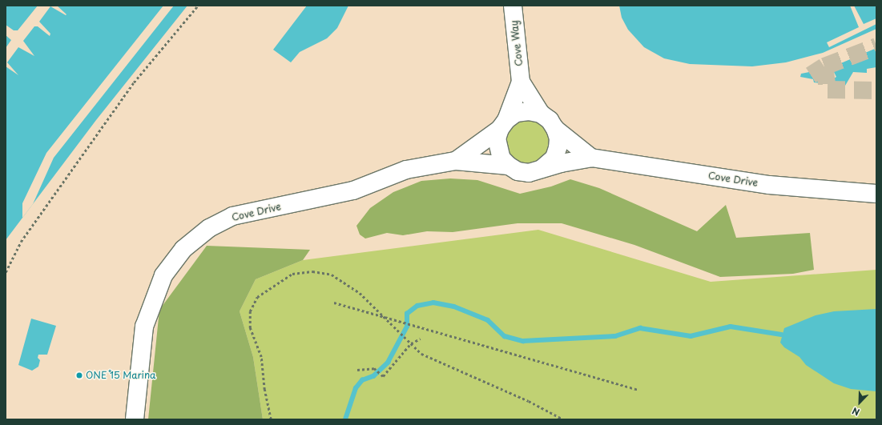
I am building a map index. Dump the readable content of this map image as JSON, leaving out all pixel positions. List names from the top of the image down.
{
  "streets": {
    "street": ["Cove Way", "Cove Drive"]
  },
  "crossings": [
    ["Cove Way", "Cove Drive"]
  ],
  "places": ["ONE ̊15 Marina"],
  "north": "bottom left"
}
